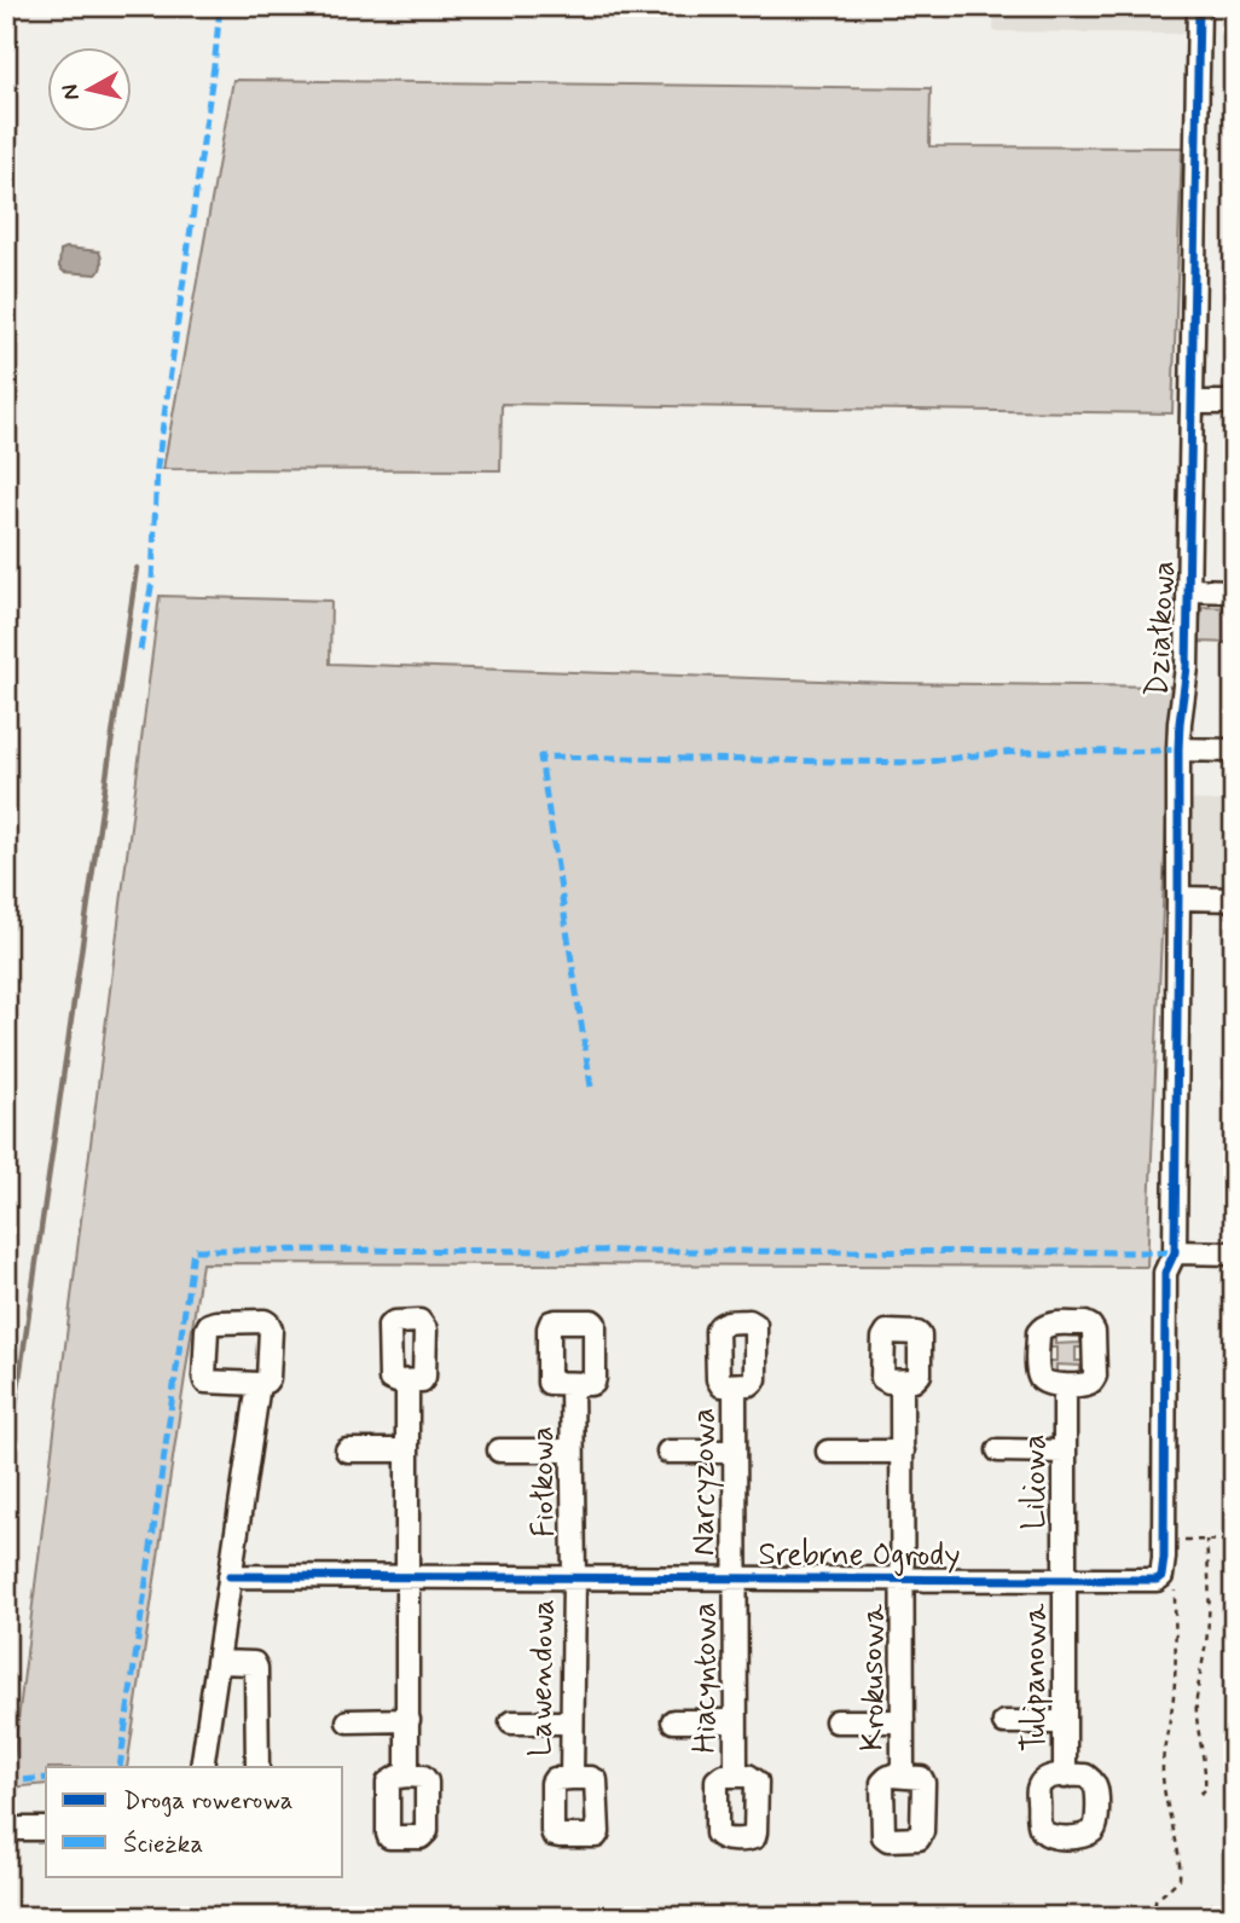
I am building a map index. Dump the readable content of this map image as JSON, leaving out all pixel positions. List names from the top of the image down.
{
  "streets": {
    "street": [
      "Działkowa",
      "Fiołkowa",
      "Narcyzowa",
      "Liliowa",
      "Srebrne Ogrody",
      "Lawendowa",
      "Hiacyntowa",
      "Krokusowa",
      "Tulipanowa"
    ]
  },
  "crossings": [
    ["Fiołkowa", "Srebrne Ogrody"],
    ["Fiołkowa", "Lawendowa"],
    ["Narcyzowa", "Srebrne Ogrody"],
    ["Narcyzowa", "Hiacyntowa"],
    ["Liliowa", "Srebrne Ogrody"],
    ["Liliowa", "Tulipanowa"],
    ["Srebrne Ogrody", "Lawendowa"],
    ["Srebrne Ogrody", "Hiacyntowa"],
    ["Srebrne Ogrody", "Krokusowa"],
    ["Srebrne Ogrody", "Tulipanowa"]
  ],
  "legend": ["Droga rowerowa", "Ścieżka"],
  "north": "left"
}
